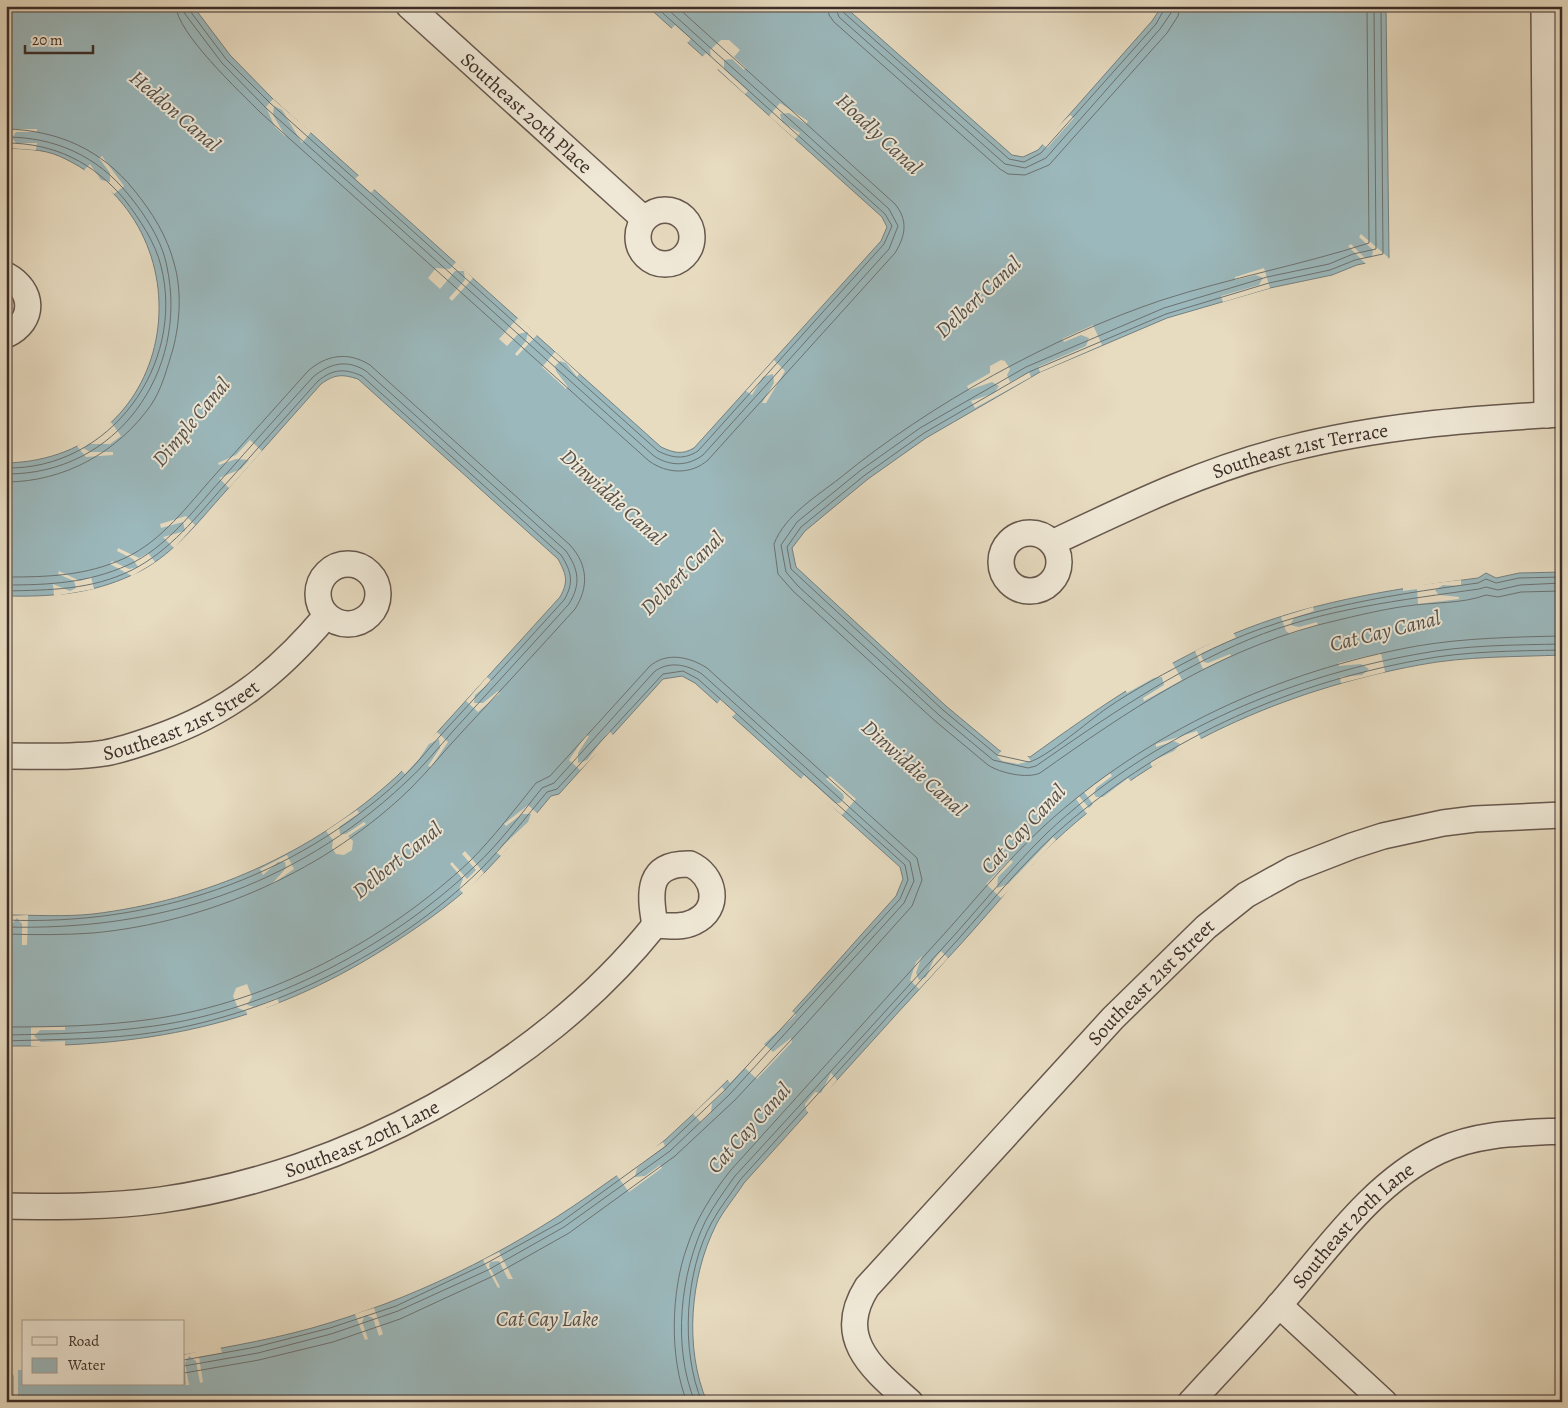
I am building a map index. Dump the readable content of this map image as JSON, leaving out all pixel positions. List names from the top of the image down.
{
  "streets": {
    "street": [
      "Southeast 20th Place",
      "Southeast 21st Terrace",
      "Southeast 21st Street",
      "Southeast 20th Lane"
    ]
  },
  "water": [
    "Heddon Canal",
    "Hoadly Canal",
    "Delbert Canal",
    "Dimple Canal",
    "Dinwiddie Canal",
    "Cat Cay Canal",
    "Cat Cay Lake"
  ],
  "legend": ["Road", "Water"],
  "scale_bar": "20 m"
}
